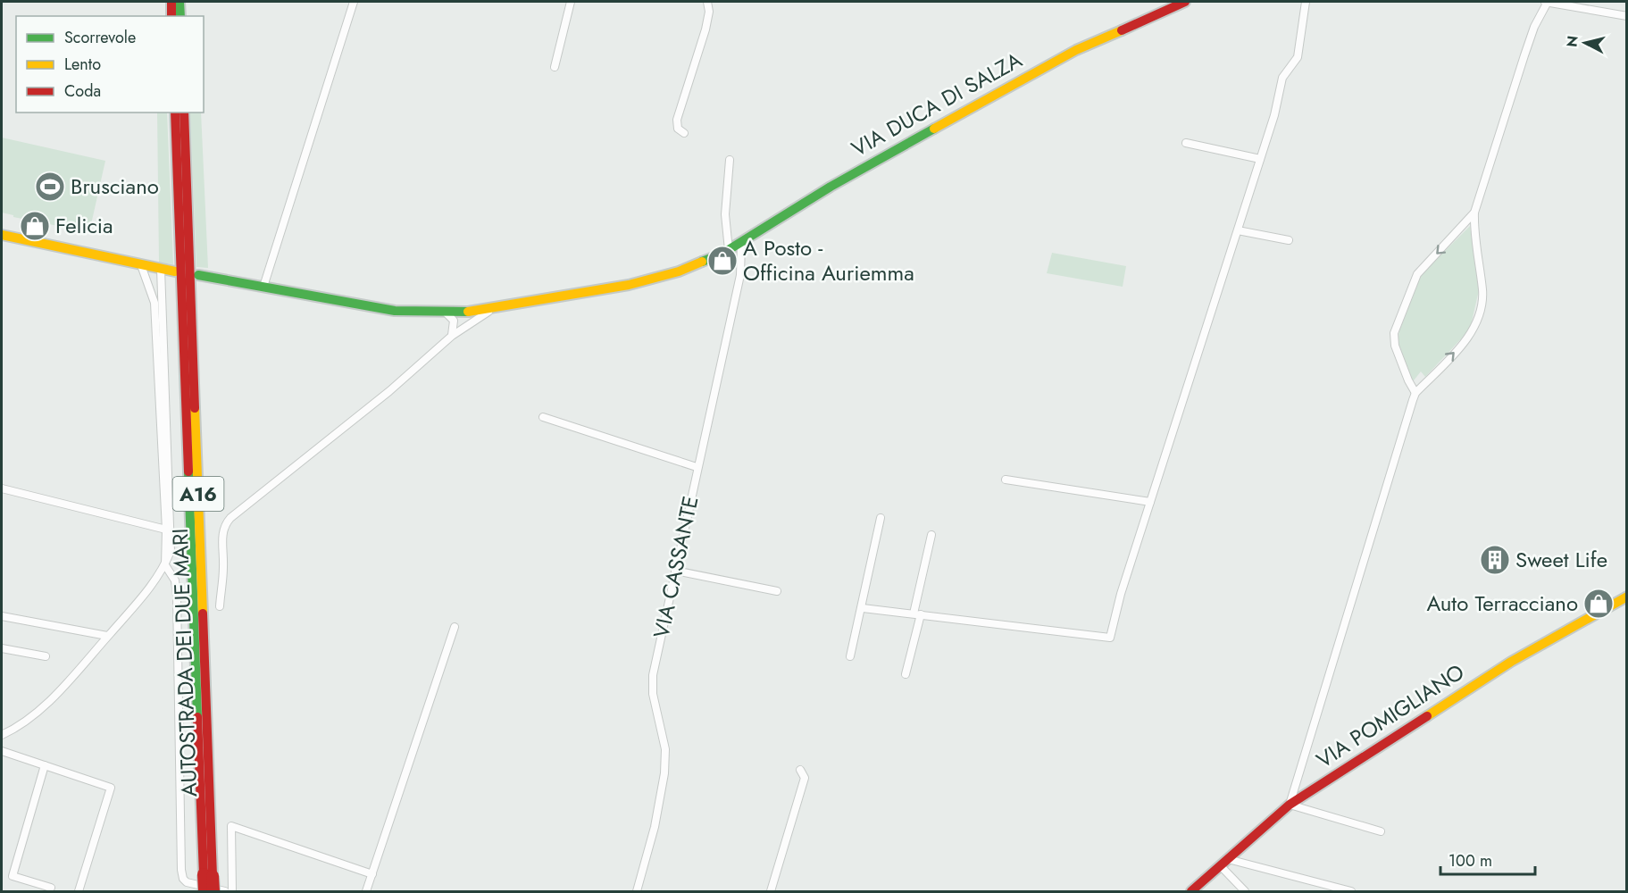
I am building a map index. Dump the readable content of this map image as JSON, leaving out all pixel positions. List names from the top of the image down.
{
  "streets": {
    "main road": [
      "VIA DUCA DI SALZA",
      "A16",
      "AUTOSTRADA DEI DUE MARI",
      "VIA POMIGLIANO"
    ],
    "street": ["VIA CASSANTE"]
  },
  "crossings": [
    ["VIA DUCA DI SALZA", "VIA CASSANTE"]
  ],
  "places": {
    "sports": ["Brusciano"],
    "shop": ["Felicia", "A Posto - Officina Auriemma", "Auto Terracciano"],
    "building": ["Sweet Life"]
  },
  "legend": ["Scorrevole", "Lento", "Coda"],
  "scale_bar": "100 m",
  "north": "left"
}
